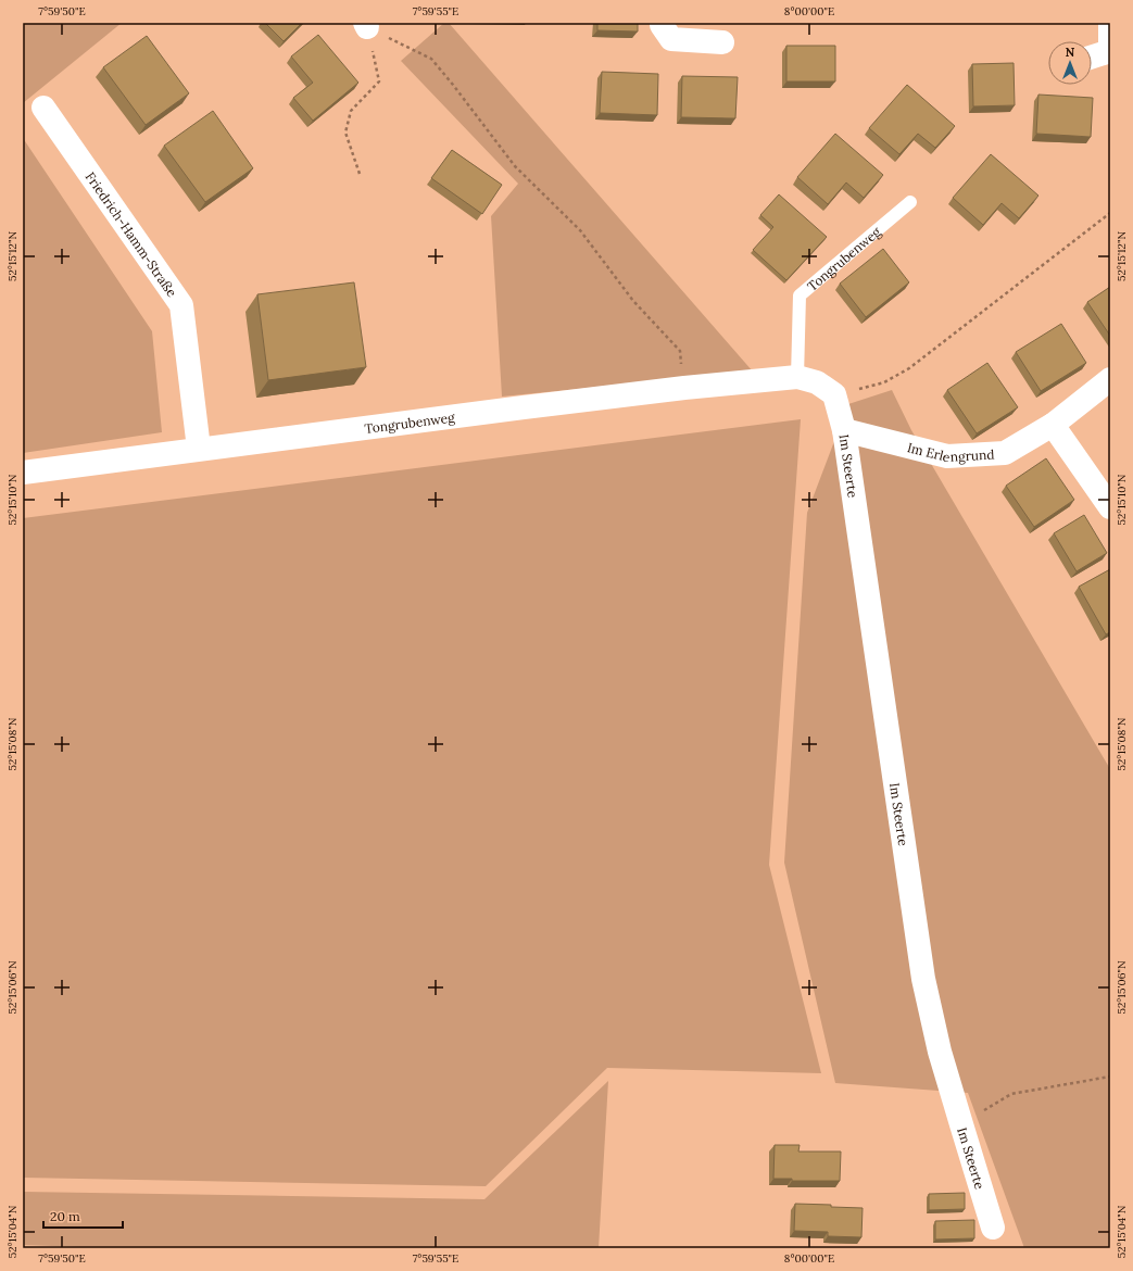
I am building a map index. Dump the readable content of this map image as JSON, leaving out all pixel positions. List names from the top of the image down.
{
  "streets": {
    "street": [
      "Friedrich-Hamm-Straße",
      "Tongrubenweg",
      "Im Erlengrund",
      "Im Steerte"
    ]
  },
  "crossings": [
    ["Friedrich-Hamm-Straße", "Tongrubenweg"],
    ["Tongrubenweg", "Im Steerte"],
    ["Im Erlengrund", "Im Steerte"]
  ],
  "scale_bar": "20 m",
  "north": "top",
  "coordinates": [
    "7°59'50\"E",
    "7°59'55\"E",
    "8°00'00\"E",
    "52°15'12\"N",
    "52°15'10\"N",
    "52°15'08\"N",
    "52°15'06\"N",
    "52°15'04\"N"
  ]
}
